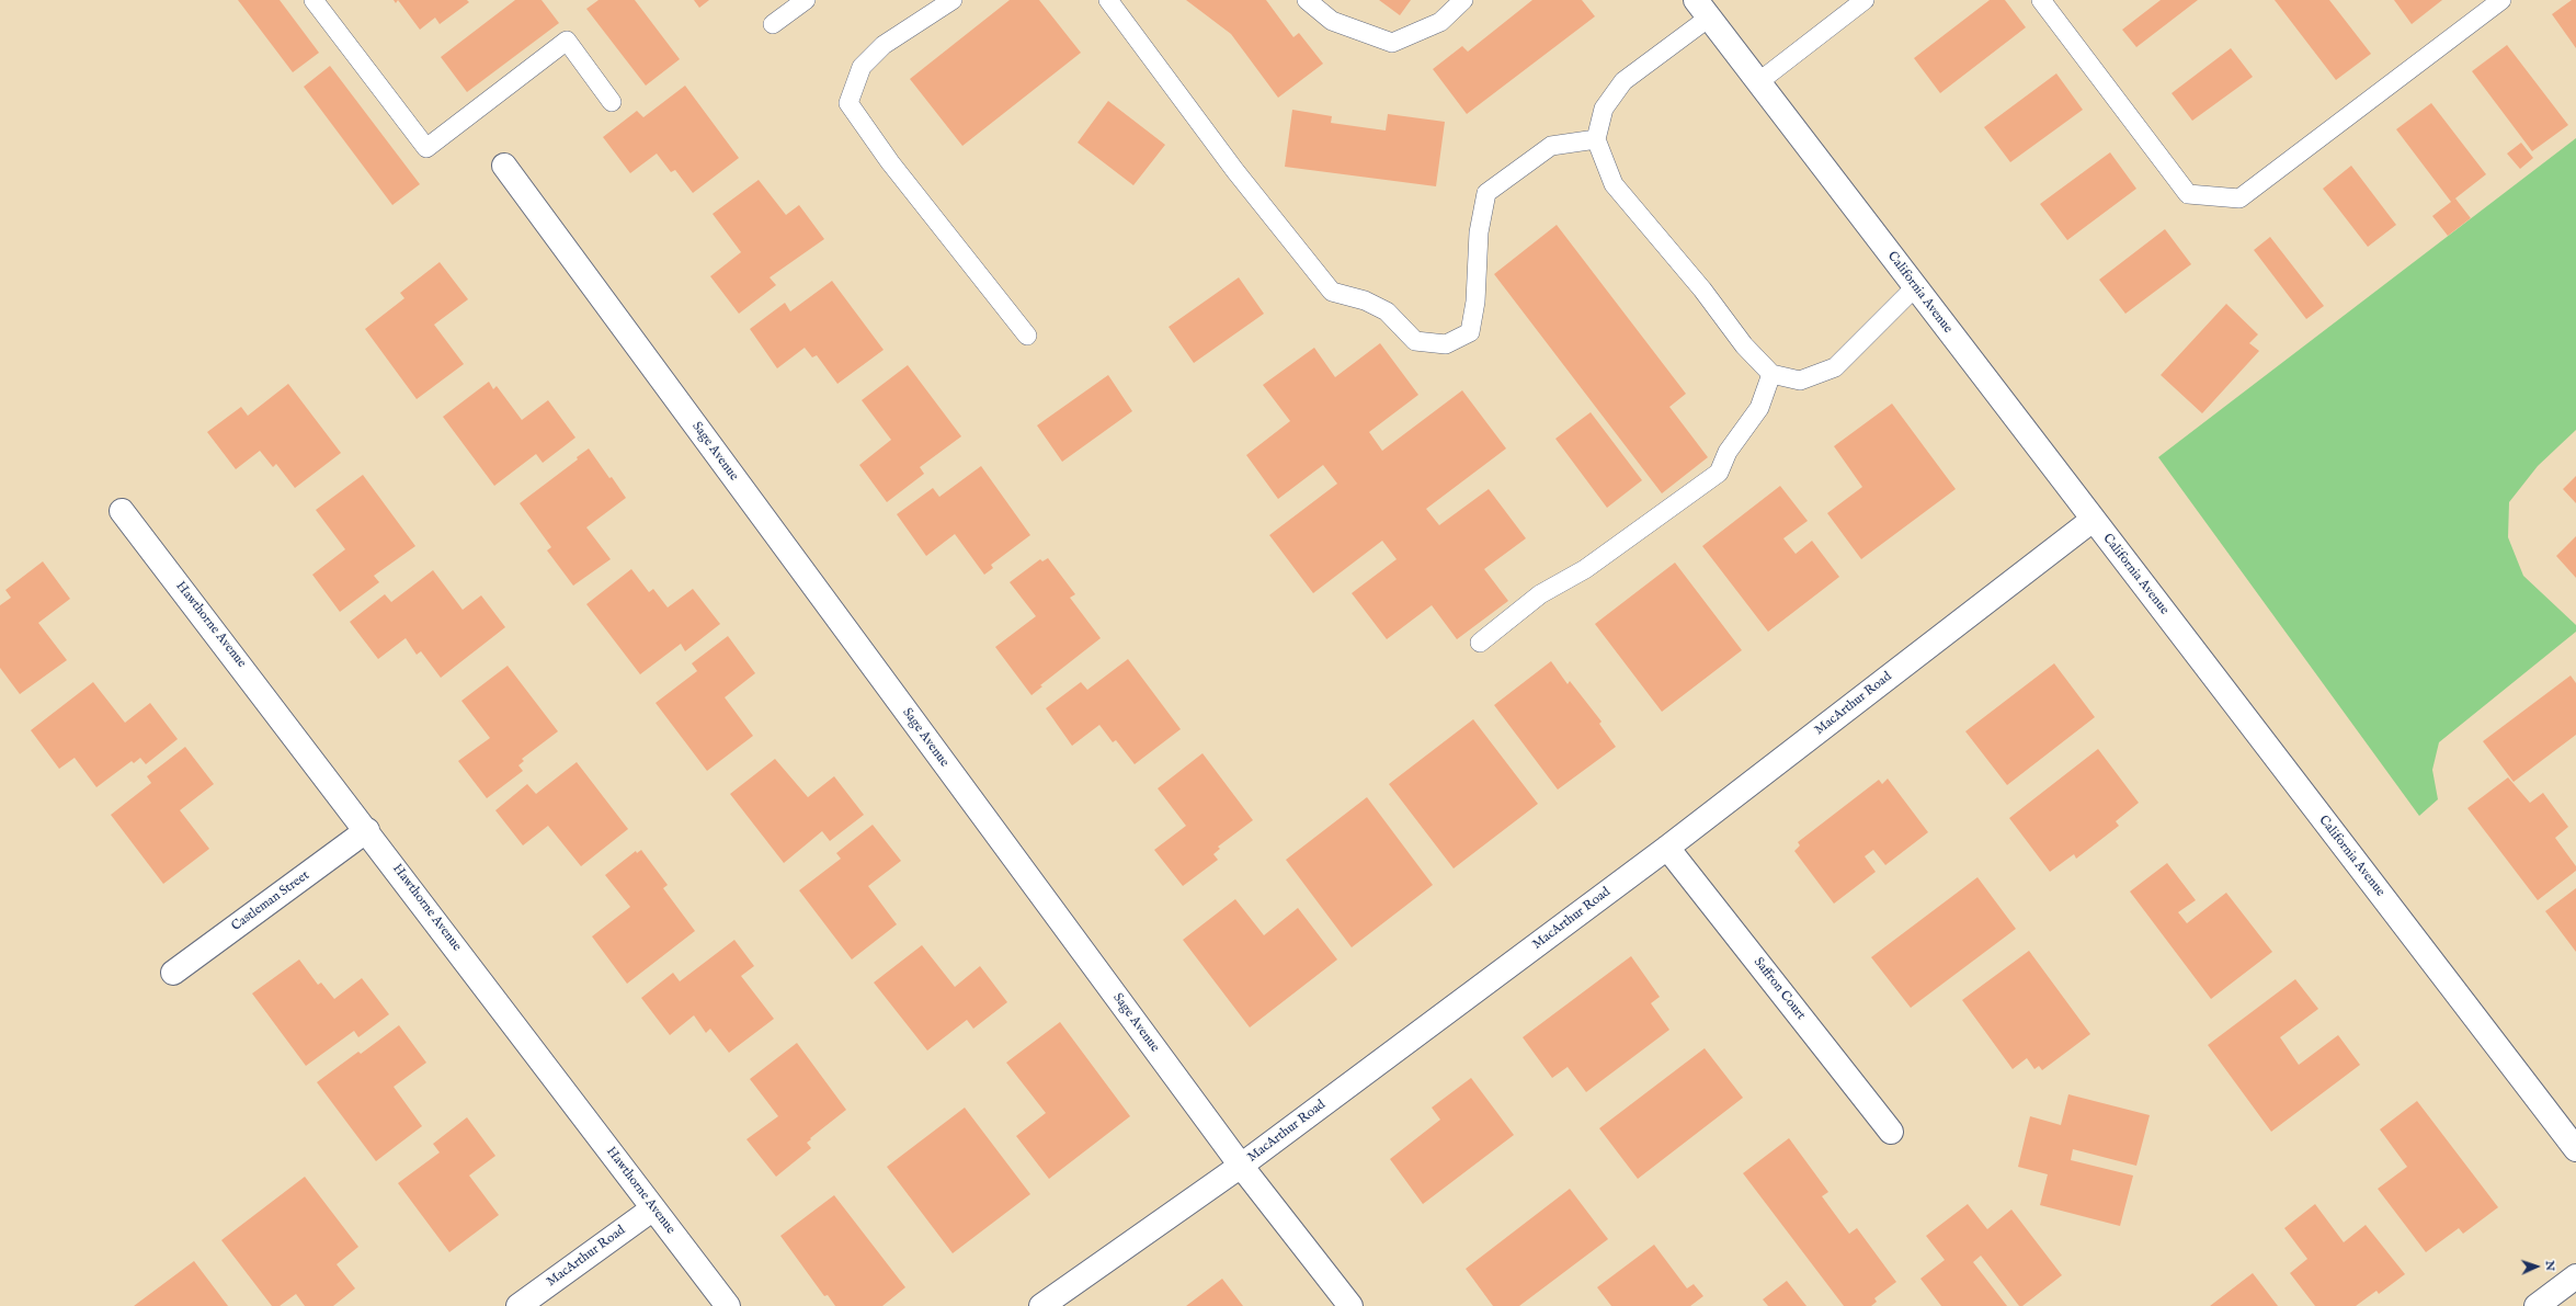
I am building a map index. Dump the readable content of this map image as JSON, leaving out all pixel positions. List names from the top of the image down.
{
  "streets": {
    "street": [
      "California Avenue",
      "Sage Avenue",
      "Hawthorne Avenue",
      "MacArthur Road",
      "Castleman Street",
      "Saffron Court"
    ]
  },
  "crossings": [
    ["California Avenue", "MacArthur Road"],
    ["Sage Avenue", "MacArthur Road"],
    ["Hawthorne Avenue", "MacArthur Road"],
    ["Hawthorne Avenue", "Castleman Street"],
    ["MacArthur Road", "Saffron Court"]
  ],
  "north": "right"
}
